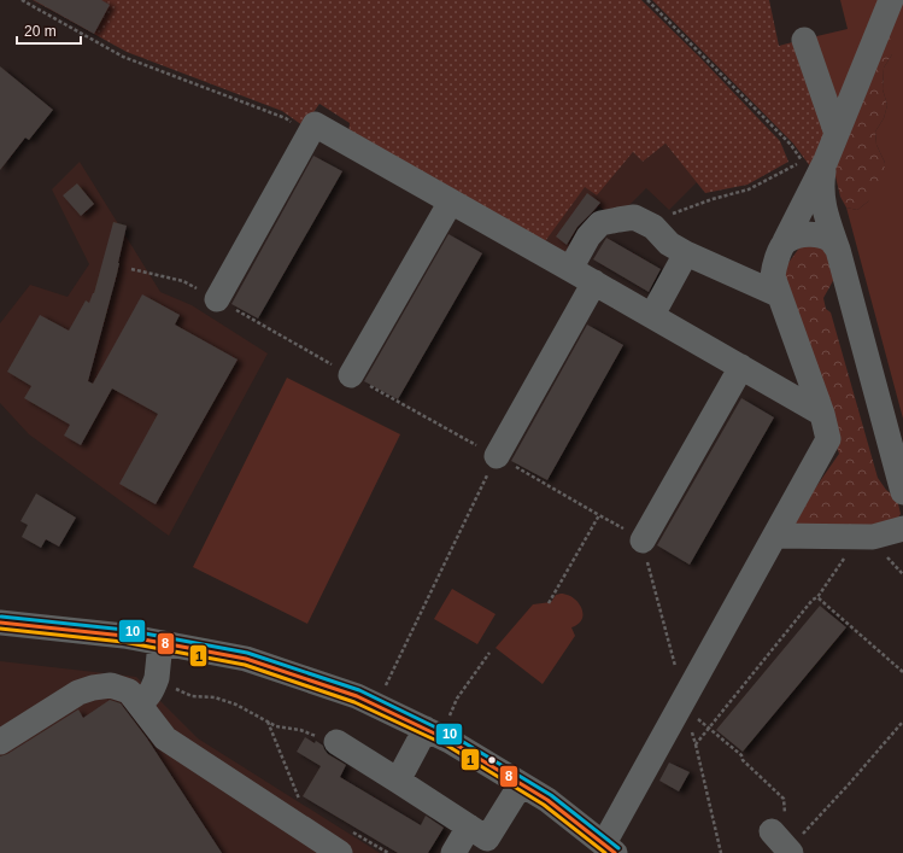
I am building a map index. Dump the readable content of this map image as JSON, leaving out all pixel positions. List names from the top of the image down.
{
  "lines": ["transit line 10", "transit line 8", "transit line 1"],
  "scale_bar": "20 m"
}
